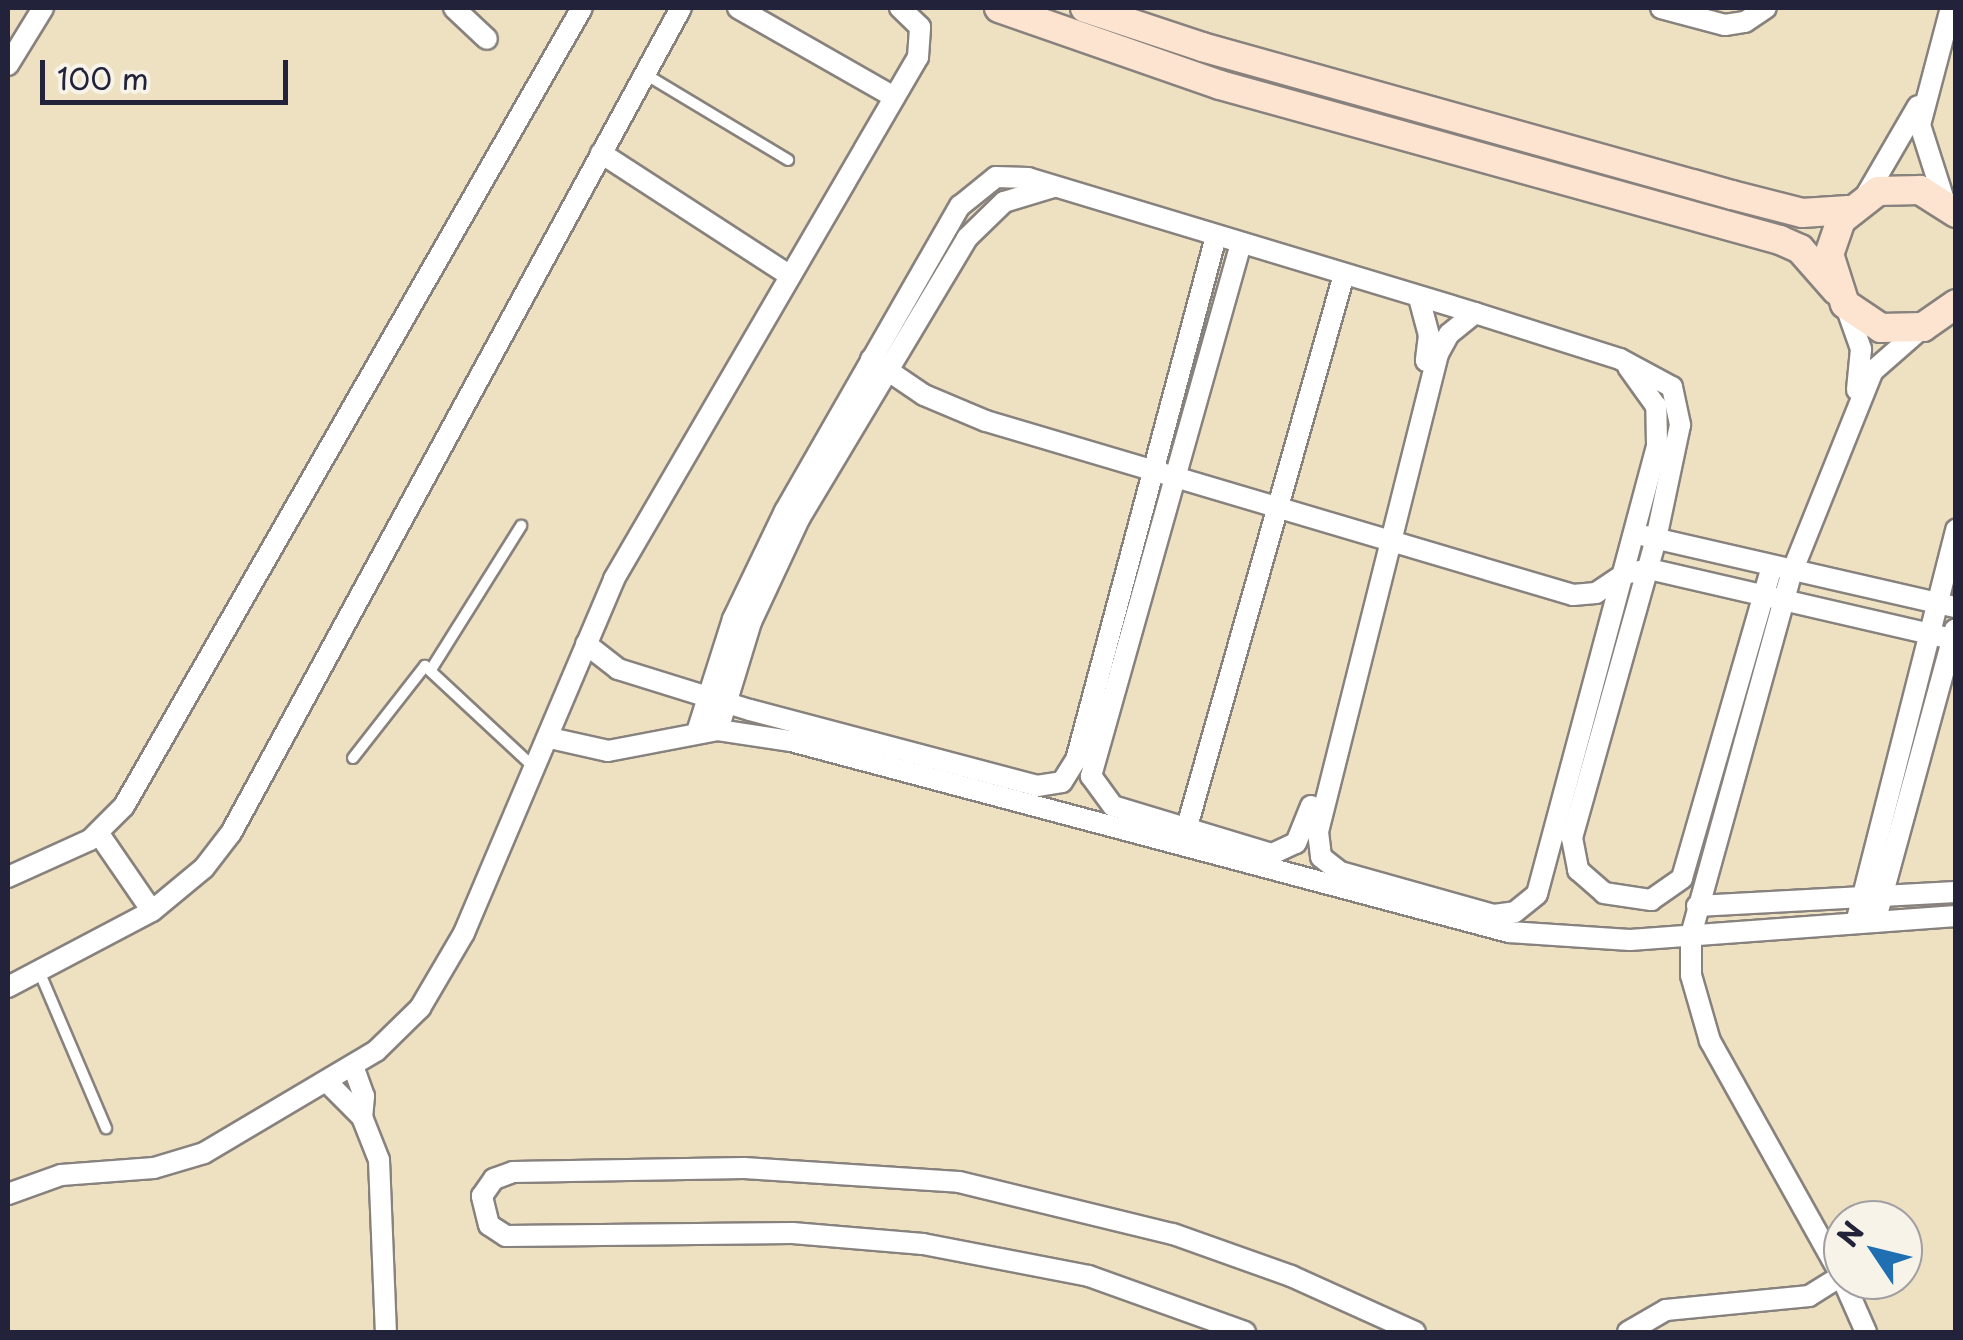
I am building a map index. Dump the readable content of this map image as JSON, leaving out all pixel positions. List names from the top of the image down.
{
  "scale_bar": "100 m",
  "north": "top left"
}
